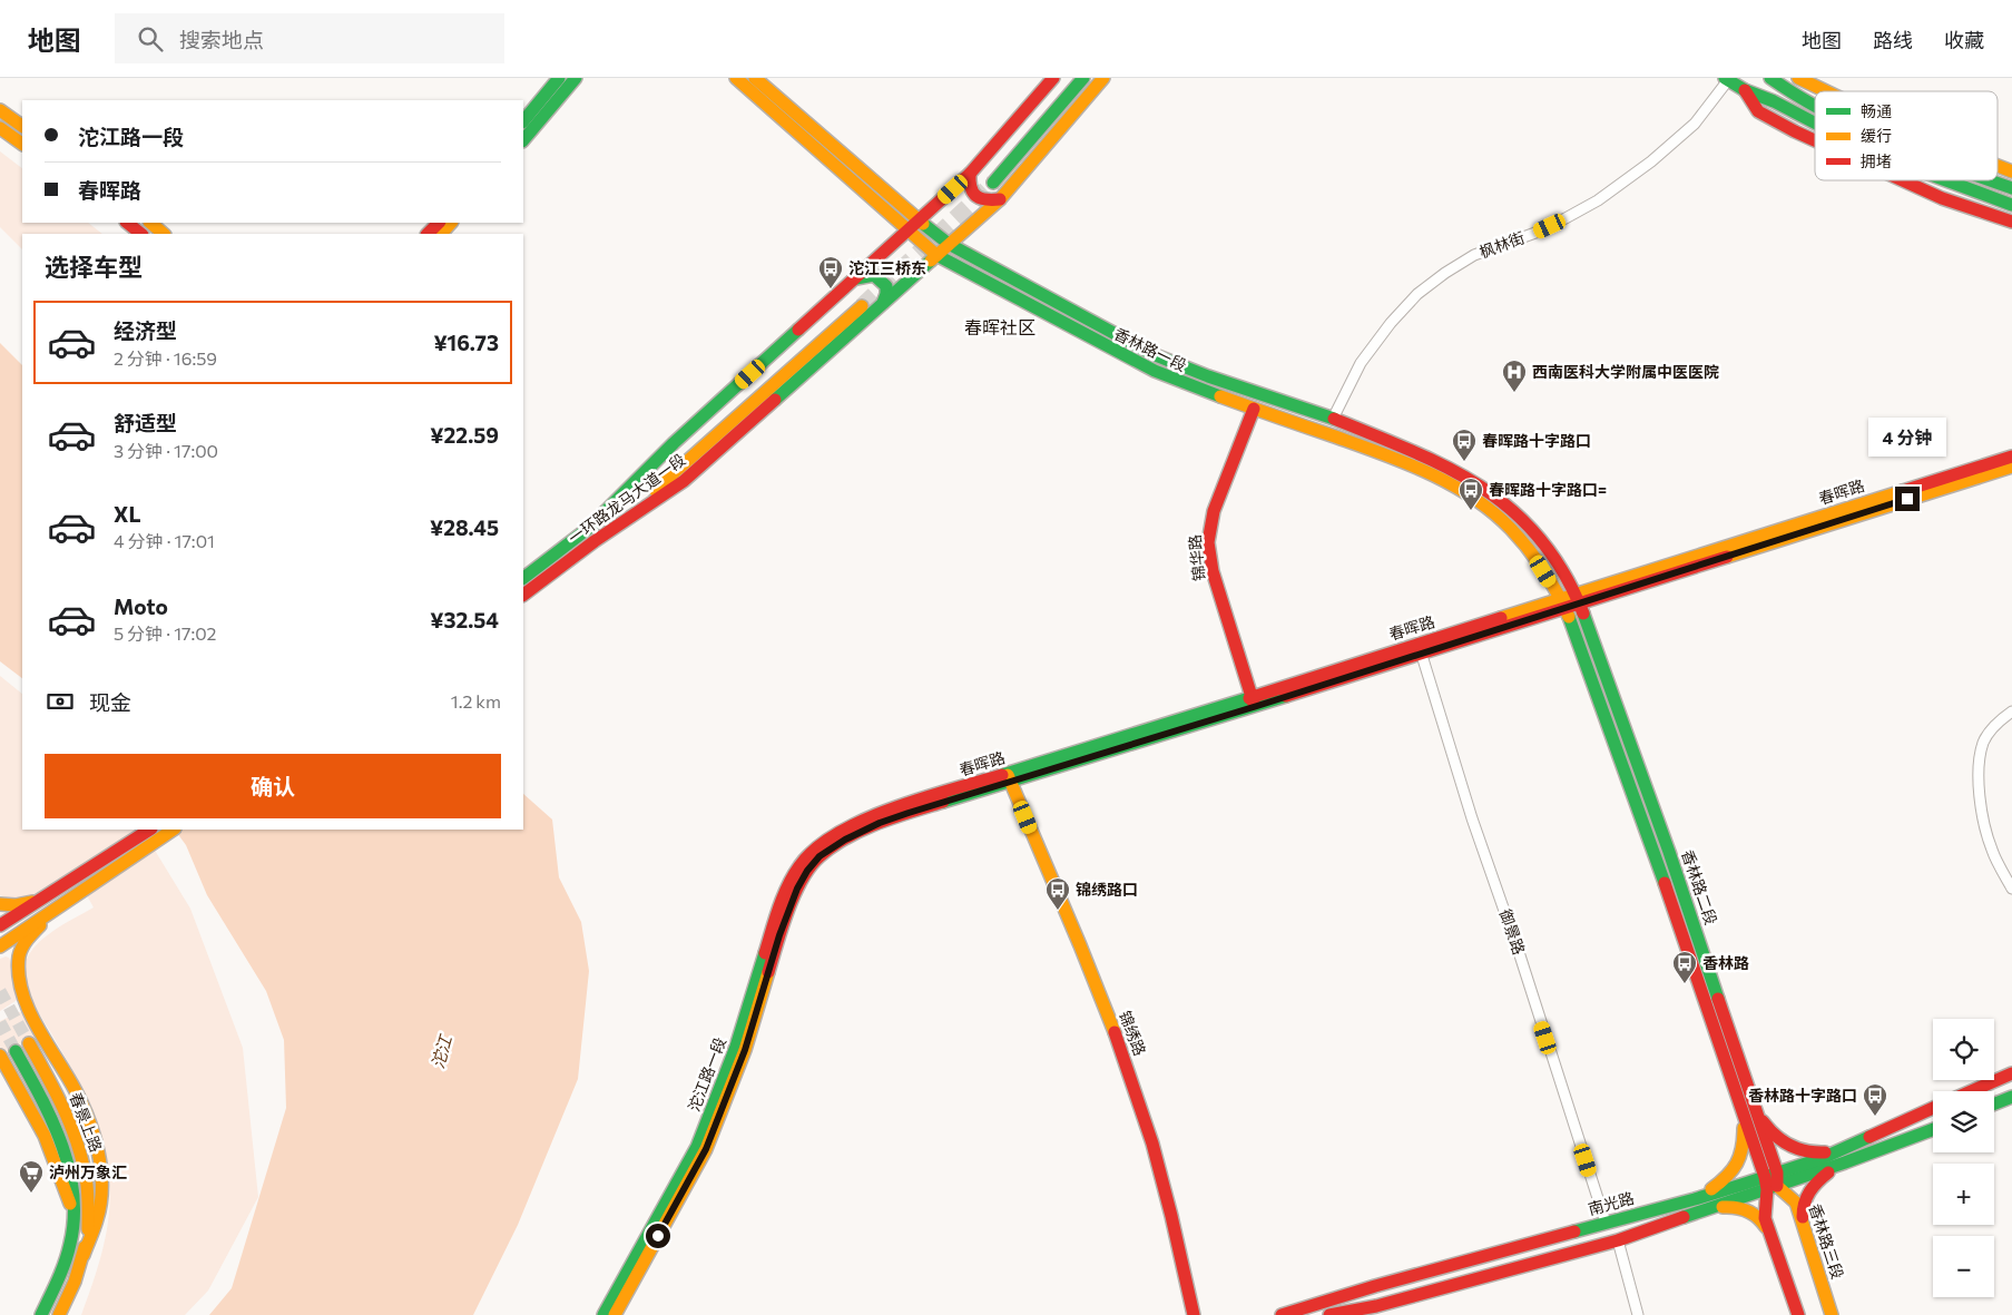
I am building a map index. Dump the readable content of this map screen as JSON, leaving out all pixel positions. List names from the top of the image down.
{
  "streets": {
    "main road": [
      "香林路一段",
      "春晖路",
      "一环路龙马大道一段",
      "锦华路",
      "香林路二段",
      "锦绣路",
      "沱江路一段",
      "春景上路",
      "南光路",
      "香林路三段"
    ],
    "street": ["枫林街", "御景路"]
  },
  "crossings": [
    ["枫林街", "香林路一段"],
    ["香林路一段", "春晖路"],
    ["香林路一段", "一环路龙马大道一段"],
    ["香林路一段", "锦华路"],
    ["香林路一段", "香林路二段"],
    ["春晖路", "锦华路"],
    ["春晖路", "香林路二段"],
    ["春晖路", "御景路"],
    ["春晖路", "锦绣路"],
    ["春晖路", "沱江路一段"],
    ["香林路二段", "南光路"],
    ["香林路二段", "香林路三段"],
    ["御景路", "南光路"],
    ["南光路", "香林路三段"]
  ],
  "districts": ["春晖社区"],
  "water": ["沱江"],
  "places": {
    "bus stop": [
      "沱江三桥东",
      "春晖路十字路口",
      "春晖路十字路口=",
      "锦绣路口",
      "香林路",
      "香林路十字路口"
    ],
    "hospital": ["西南医科大学附属中医医院"],
    "supermarket": ["泸州万象汇"]
  },
  "legend": ["畅通", "缓行", "拥堵"],
  "page": {
    "header": "地图",
    "search": "搜索地点",
    "nav": ["地图", "路线", "收藏"],
    "banner": ["沱江路一段", "春晖路"],
    "heading": "选择车型",
    "list": [
      {
        "name": "经济型",
        "note": "2 分钟 · 16:59",
        "value": "¥16.73"
      },
      {
        "name": "舒适型",
        "note": "3 分钟 · 17:00",
        "value": "¥22.59"
      },
      {
        "name": "XL",
        "note": "4 分钟 · 17:01",
        "value": "¥28.45"
      },
      {
        "name": "Moto",
        "note": "5 分钟 · 17:02",
        "value": "¥32.54"
      }
    ],
    "bubble": "4 分钟",
    "pay": ["现金", "1.2 km"],
    "buttons": "确认",
    "map_buttons": ["+", "−"]
  }
}
